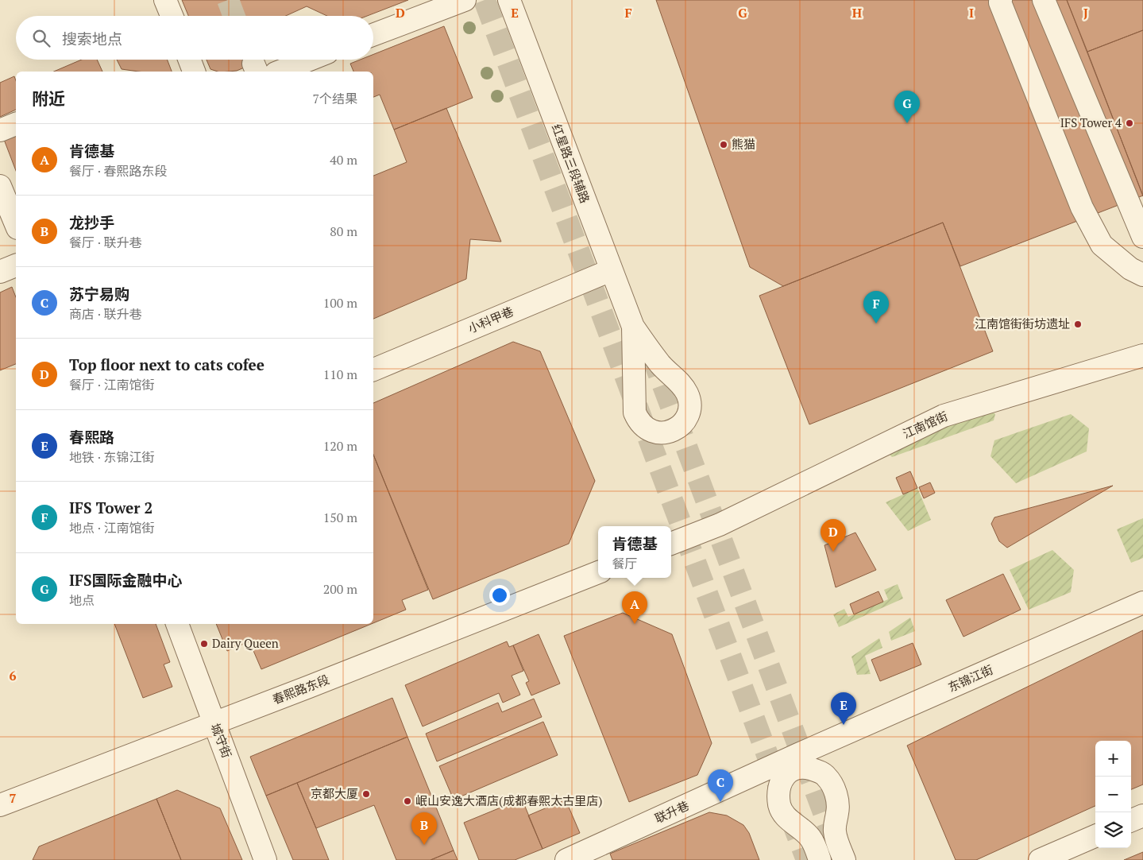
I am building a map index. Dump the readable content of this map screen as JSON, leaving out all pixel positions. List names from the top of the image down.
{
  "streets": {
    "street": [
      "红星路三段辅路",
      "小科甲巷",
      "江南馆街",
      "东锦江街",
      "春熙路东段",
      "城守街",
      "联升巷"
    ]
  },
  "crossings": [
    ["红星路三段辅路", "小科甲巷"],
    ["东锦江街", "联升巷"],
    ["春熙路东段", "城守街"]
  ],
  "places": [
    "IFS Tower 4",
    "熊猫",
    "江南馆街街坊遗址",
    "Dairy Queen",
    "京都大厦",
    "岷山安逸大酒店(成都春熙太古里店)"
  ],
  "page": {
    "search": "搜索地点",
    "heading": ["附近", "7个结果"],
    "pins": [
      "G",
      "F",
      "D",
      "A",
      "E",
      "C",
      "B"
    ],
    "list": [
      {
        "mark": "A",
        "name": "肯德基",
        "note": "餐厅 · 春熙路东段",
        "value": "40 m"
      },
      {
        "mark": "B",
        "name": "龙抄手",
        "note": "餐厅 · 联升巷",
        "value": "80 m"
      },
      {
        "mark": "C",
        "name": "苏宁易购",
        "note": "商店 · 联升巷",
        "value": "100 m"
      },
      {
        "mark": "D",
        "name": "Top floor next to cats cofee",
        "note": "餐厅 · 江南馆街",
        "value": "110 m"
      },
      {
        "mark": "E",
        "name": "春熙路",
        "note": "地铁 · 东锦江街",
        "value": "120 m"
      },
      {
        "mark": "F",
        "name": "IFS Tower 2",
        "note": "地点 · 江南馆街",
        "value": "150 m"
      },
      {
        "mark": "G",
        "name": "IFS国际金融中心",
        "note": "地点",
        "value": "200 m"
      }
    ],
    "popup": ["肯德基", "餐厅"],
    "map_buttons": ["+", "−"]
  },
  "grid": {
    "columns": [
      "D",
      "E",
      "F",
      "G",
      "H",
      "I",
      "J"
    ],
    "rows": ["6", "7"]
  }
}
